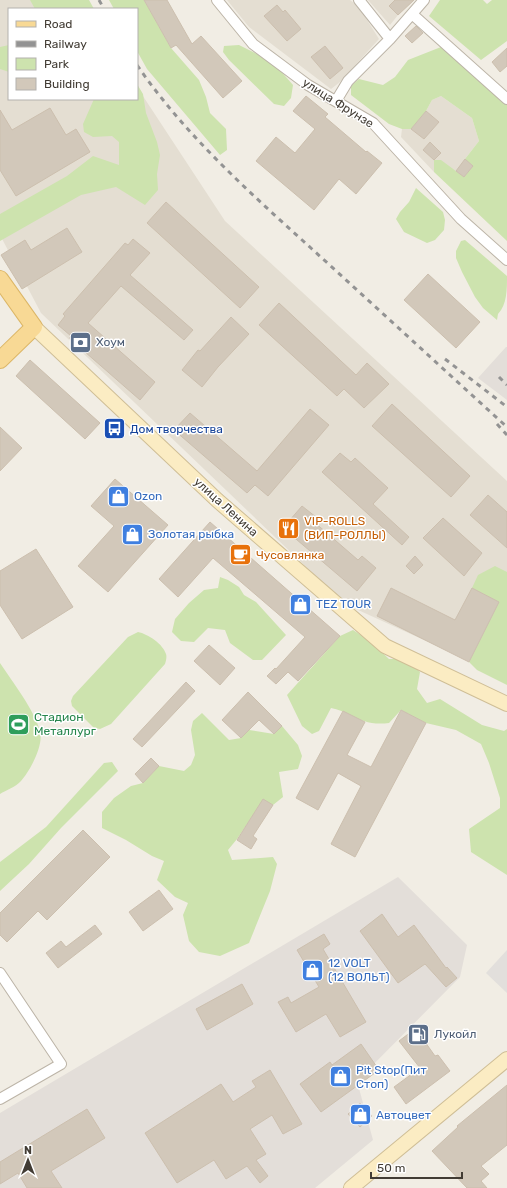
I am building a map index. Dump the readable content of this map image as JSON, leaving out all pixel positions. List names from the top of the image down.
{
  "streets": {
    "main road": ["улица Ленина"],
    "street": ["улица Фрунзе"]
  },
  "places": {
    "bank": ["Хоум"],
    "bus stop": ["Дом творчества"],
    "shop": [
      "Ozon",
      "Золотая рыбка",
      "TEZ TOUR",
      "12 VOLT (12 ВОЛЬТ)",
      "Pit Stop(Пит Стоп)",
      "Автоцвет"
    ],
    "restaurant": ["VIP-ROLLS (ВИП-РОЛЛЫ)"],
    "cafe": ["Чусовлянка"],
    "sports": ["Стадион Металлург"],
    "fuel station": ["Лукойл"]
  },
  "legend": [
    "Road",
    "Railway",
    "Park",
    "Building"
  ],
  "scale_bar": "50 m",
  "north": "top"
}
